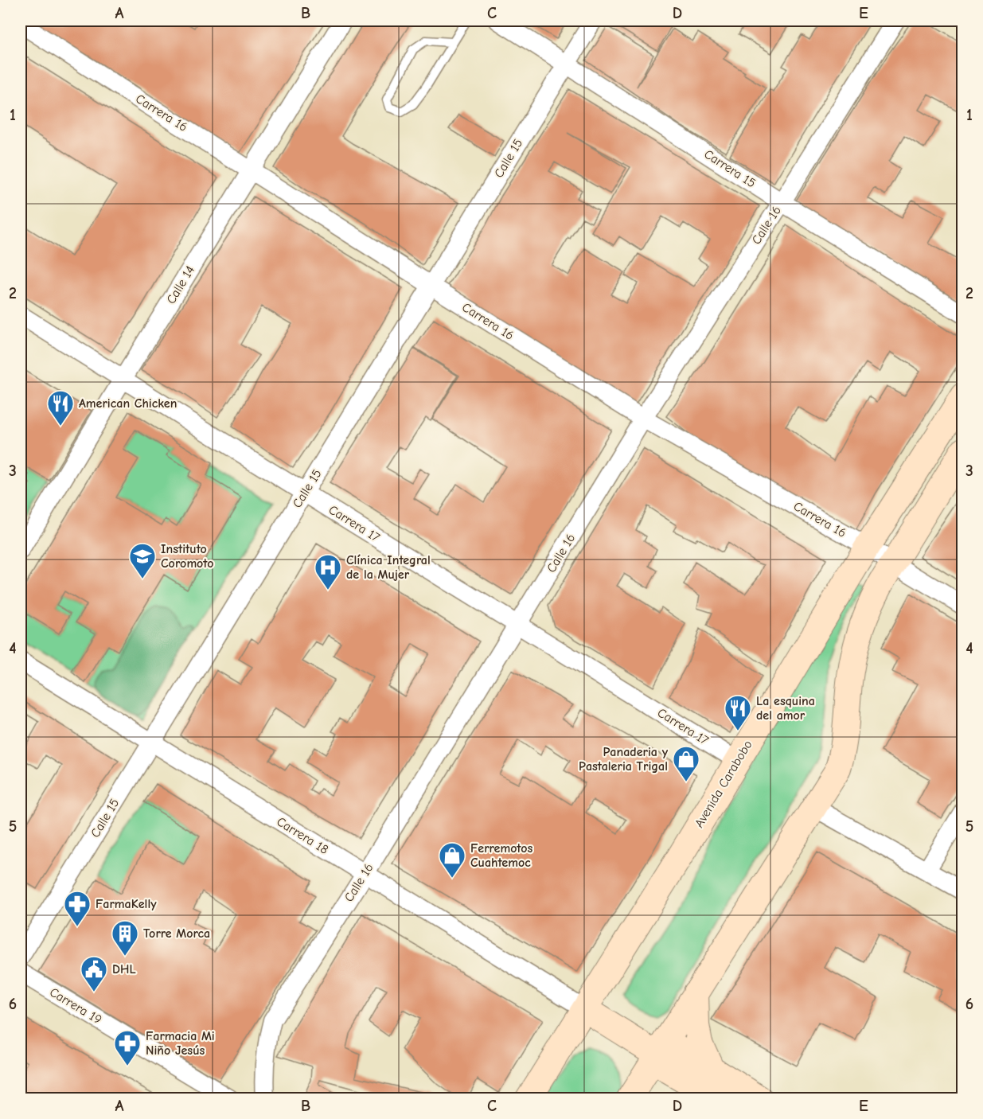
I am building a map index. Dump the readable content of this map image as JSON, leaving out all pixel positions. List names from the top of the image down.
{
  "streets": {
    "main road": ["Avenida Carabobo"],
    "street": [
      "Carrera 16",
      "Calle 15",
      "Carrera 15",
      "Calle 16",
      "Calle 14",
      "Carrera 17",
      "Carrera 18",
      "Carrera 19"
    ]
  },
  "crossings": [
    ["Carrera 16", "Calle 15"],
    ["Carrera 16", "Calle 16"],
    ["Carrera 16", "Calle 14"],
    ["Carrera 16", "Avenida Carabobo"],
    ["Calle 15", "Carrera 15"],
    ["Calle 15", "Carrera 17"],
    ["Calle 15", "Carrera 18"],
    ["Carrera 15", "Calle 16"],
    ["Calle 16", "Carrera 17"],
    ["Calle 16", "Carrera 18"],
    ["Calle 14", "Carrera 17"],
    ["Carrera 17", "Avenida Carabobo"],
    ["Avenida Carabobo", "Carrera 18"]
  ],
  "places": {
    "restaurant": ["American Chicken", "La esquina del amor"],
    "school or university": ["Instituto Coromoto"],
    "hospital": ["Clínica Integral de la Mujer"],
    "shop": ["Panaderia y Pastaleria Trigal", "Ferremotos Cuahtemoc"],
    "pharmacy": ["FarmaKelly", "Farmacia Mi Niño Jesús"],
    "building": ["Torre Morca"],
    "public building": ["DHL"]
  },
  "grid": {
    "columns": [
      "A",
      "B",
      "C",
      "D",
      "E"
    ],
    "rows": [
      "1",
      "2",
      "3",
      "4",
      "5",
      "6"
    ]
  }
}
